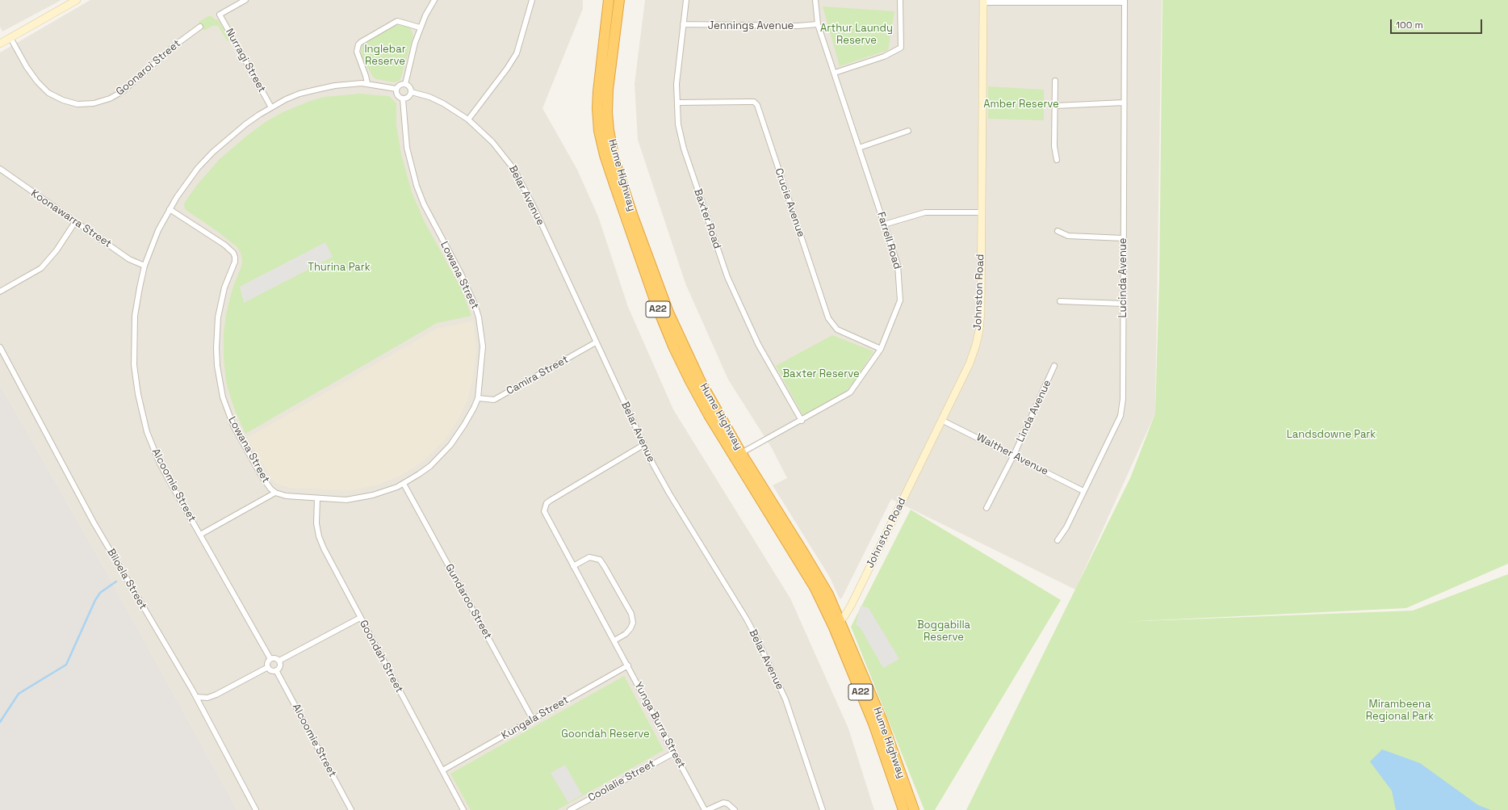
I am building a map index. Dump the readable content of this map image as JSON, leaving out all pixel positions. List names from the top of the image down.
{
  "streets": {
    "highway": ["Hume Highway", "A22"],
    "street": [
      "Jennings Avenue",
      "Nurragi Street",
      "Goonaroi Street",
      "Belar Avenue",
      "Crucie Avenue",
      "Koonawarra Street",
      "Baxter Road",
      "Farrell Road",
      "Lowana Street",
      "Lucinda Avenue",
      "Johnston Road",
      "Camira Street",
      "Linda Avenue",
      "Walther Avenue",
      "Alcoomie Street",
      "Biloela Street",
      "Gundaroo Street",
      "Goondah Street",
      "Kungala Street",
      "Yunga Burra Street",
      "Coolalie Street"
    ]
  },
  "crossings": [
    ["Jennings Avenue", "Baxter Road"],
    ["Jennings Avenue", "Farrell Road"],
    ["Nurragi Street", "Alcoomie Street"],
    ["Hume Highway", "Farrell Road"],
    ["Hume Highway", "Johnston Road"],
    ["Belar Avenue", "Lowana Street"],
    ["Belar Avenue", "Camira Street"],
    ["Belar Avenue", "Alcoomie Street"],
    ["Belar Avenue", "Yunga Burra Street"],
    ["Crucie Avenue", "Baxter Road"],
    ["Crucie Avenue", "Farrell Road"],
    ["Koonawarra Street", "Alcoomie Street"],
    ["Baxter Road", "Farrell Road"],
    ["Lowana Street", "Camira Street"],
    ["Lowana Street", "Alcoomie Street"],
    ["Lowana Street", "Gundaroo Street"],
    ["Lowana Street", "Goondah Street"],
    ["Lucinda Avenue", "Walther Avenue"],
    ["Johnston Road", "Walther Avenue"],
    ["Linda Avenue", "Walther Avenue"],
    ["Gundaroo Street", "Kungala Street"],
    ["Goondah Street", "Kungala Street"],
    ["Kungala Street", "Yunga Burra Street"],
    ["Yunga Burra Street", "Coolalie Street"]
  ],
  "parks": [
    "Arthur Laundy Reserve",
    "Inglebar Reserve",
    "Amber Reserve",
    "Thurina Park",
    "Baxter Reserve",
    "Landsdowne Park",
    "Boggabilla Reserve",
    "Mirambeena Regional Park",
    "Goondah Reserve"
  ],
  "scale_bar": "100 m"
}
